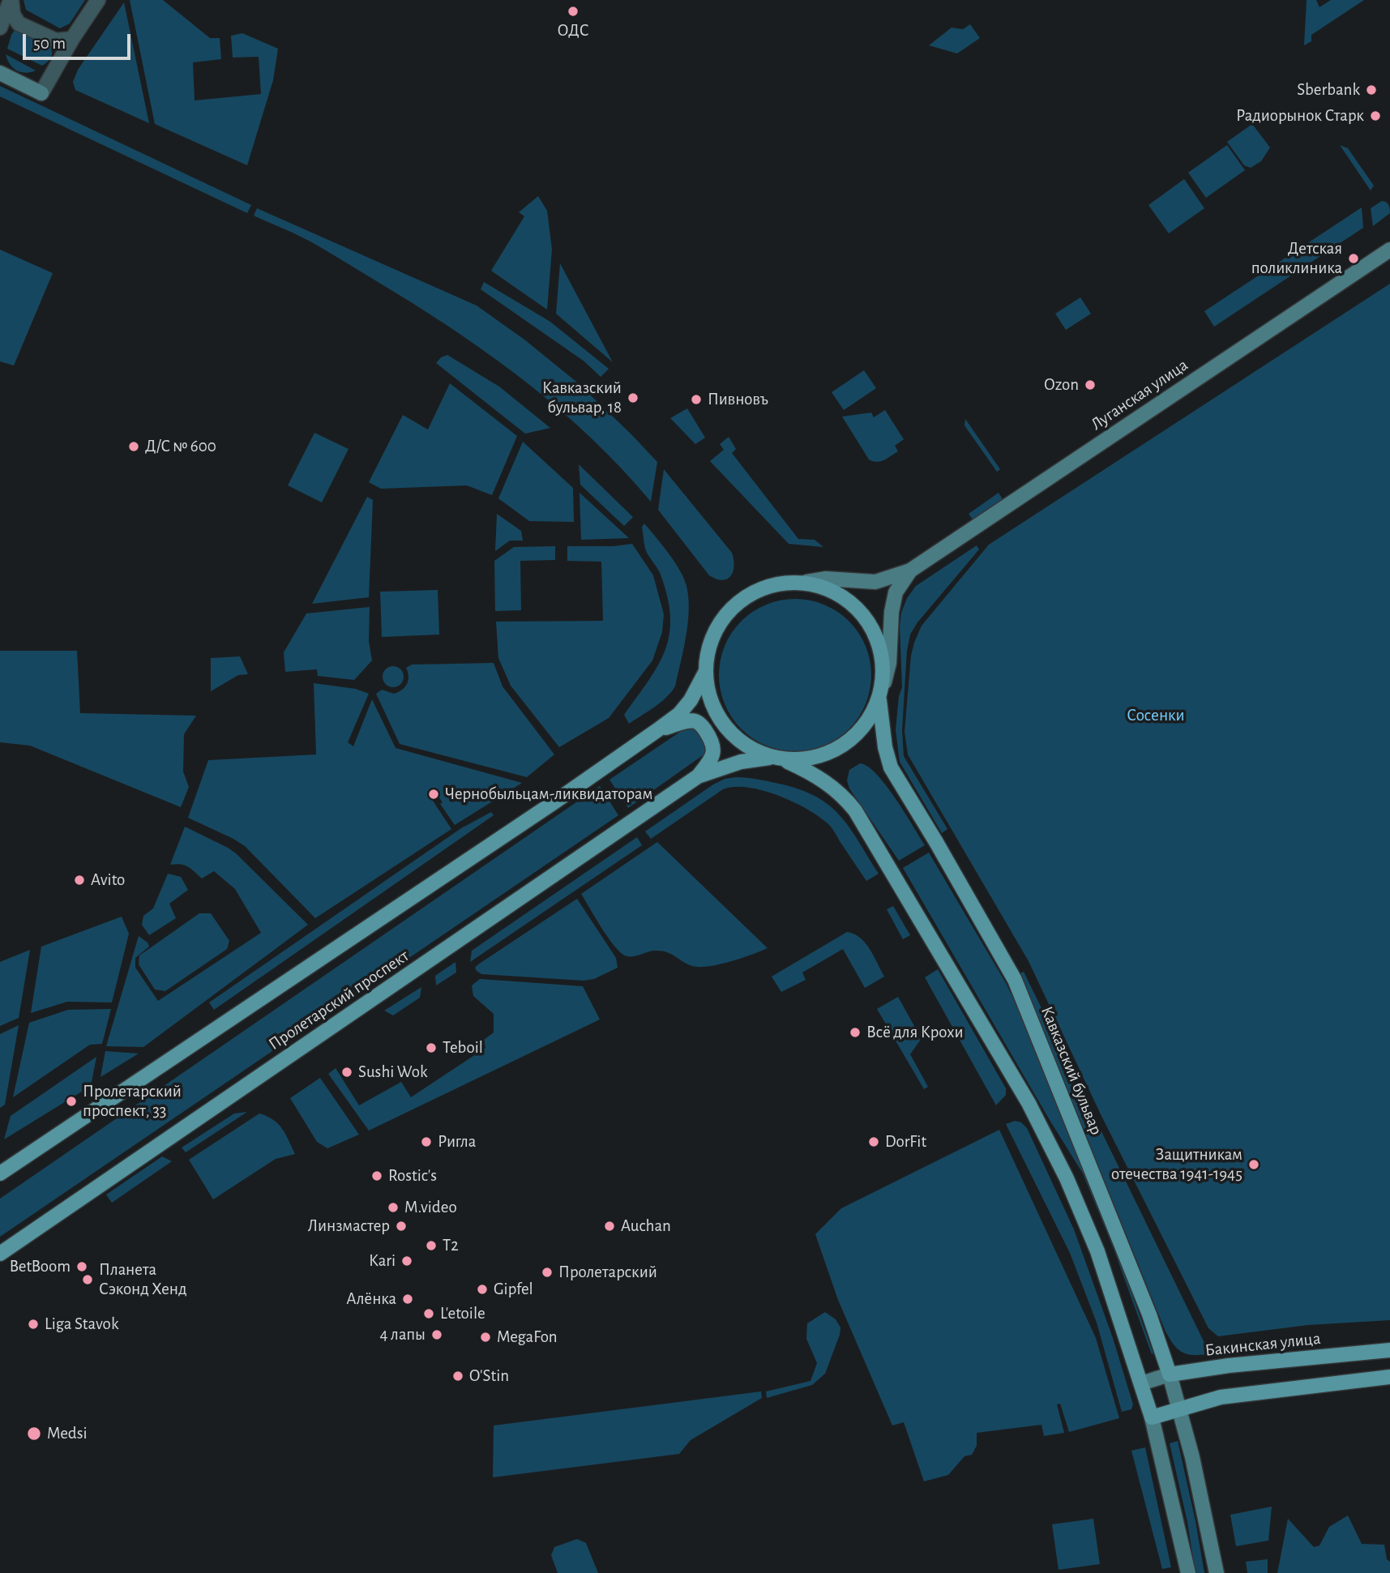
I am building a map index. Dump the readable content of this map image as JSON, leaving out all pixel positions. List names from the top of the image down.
{
  "streets": {
    "main road": [
      "Луганская улица",
      "Пролетарский проспект",
      "Кавказский бульвар",
      "Бакинская улица"
    ]
  },
  "crossings": [
    ["Луганская улица", "Пролетарский проспект"],
    ["Луганская улица", "Кавказский бульвар"],
    ["Пролетарский проспект", "Кавказский бульвар"],
    ["Кавказский бульвар", "Бакинская улица"]
  ],
  "parks": ["Сосенки"],
  "places": [
    "ОДС",
    "Sberbank",
    "Радиорынок Старк",
    "Детская поликлиника",
    "Ozon",
    "Кавказский бульвар, 18",
    "Пивновъ",
    "Д/C № 600",
    "Чернобыльцам-ликвидаторам",
    "Avito",
    "Всё для Крохи",
    "Teboil",
    "Sushi Wok",
    "Пролетарский проспект, 33",
    "Ригла",
    "DorFit",
    "Защитникам отечества 1941-1945",
    "Rostic's",
    "M.video",
    "Линзмастер",
    "Auchan",
    "T2",
    "Kari",
    "BetBoom",
    "Пролетарский",
    "Планета Сэконд Хенд",
    "Gipfel",
    "Алёнка",
    "L'etoile",
    "Liga Stavok",
    "4 лапы",
    "MegaFon",
    "O'Stin",
    "Medsi"
  ],
  "scale_bar": "50 m"
}
